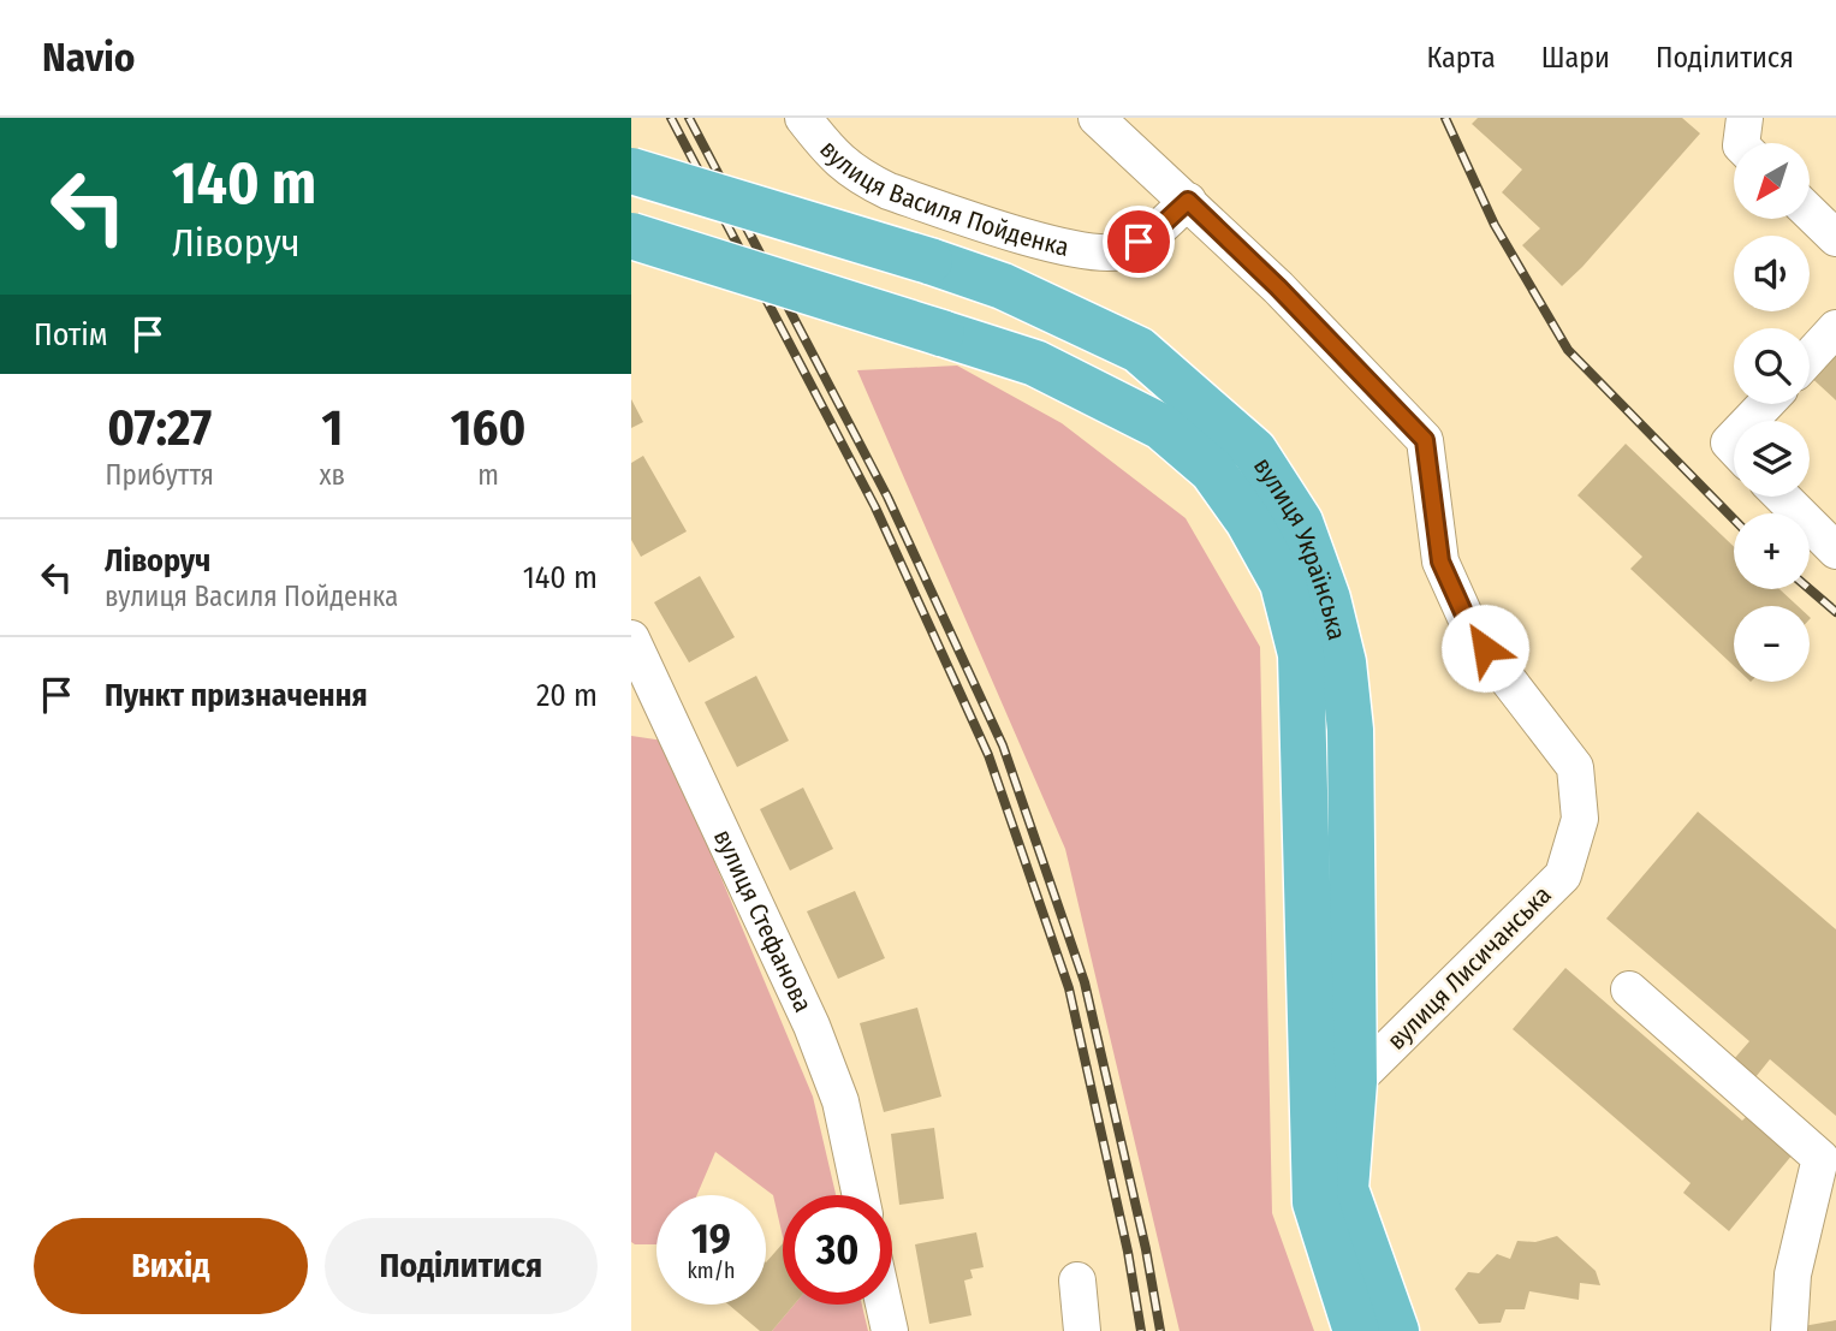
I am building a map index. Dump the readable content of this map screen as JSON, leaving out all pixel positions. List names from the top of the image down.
{
  "streets": {
    "main road": ["вулиця Українська"],
    "street": ["вулиця Василя Пойденка", "вулиця Стефанова", "вулиця Лисичанська"]
  },
  "crossings": [
    ["вулиця Василя Пойденка", "вулиця Лисичанська"],
    ["вулиця Українська", "вулиця Лисичанська"]
  ],
  "north": "bottom left",
  "page": {
    "header": "Navio",
    "nav": ["Карта", "Шари", "Поділитися"],
    "turn": ["140 m", "Ліворуч"],
    "map_buttons": ["+", "−"],
    "then": "Потім",
    "eta": [
      "07:27",
      "Прибуття",
      "1",
      "хв",
      "160",
      "m"
    ],
    "list": [
      {
        "name": "Ліворуч",
        "note": "вулиця Василя Пойденка",
        "value": "140 m"
      },
      {
        "name": "Пункт призначення",
        "value": "20 m"
      }
    ],
    "speed": "19 km/h",
    "limit": "30",
    "buttons": ["Вихід", "Поділитися"]
  }
}
